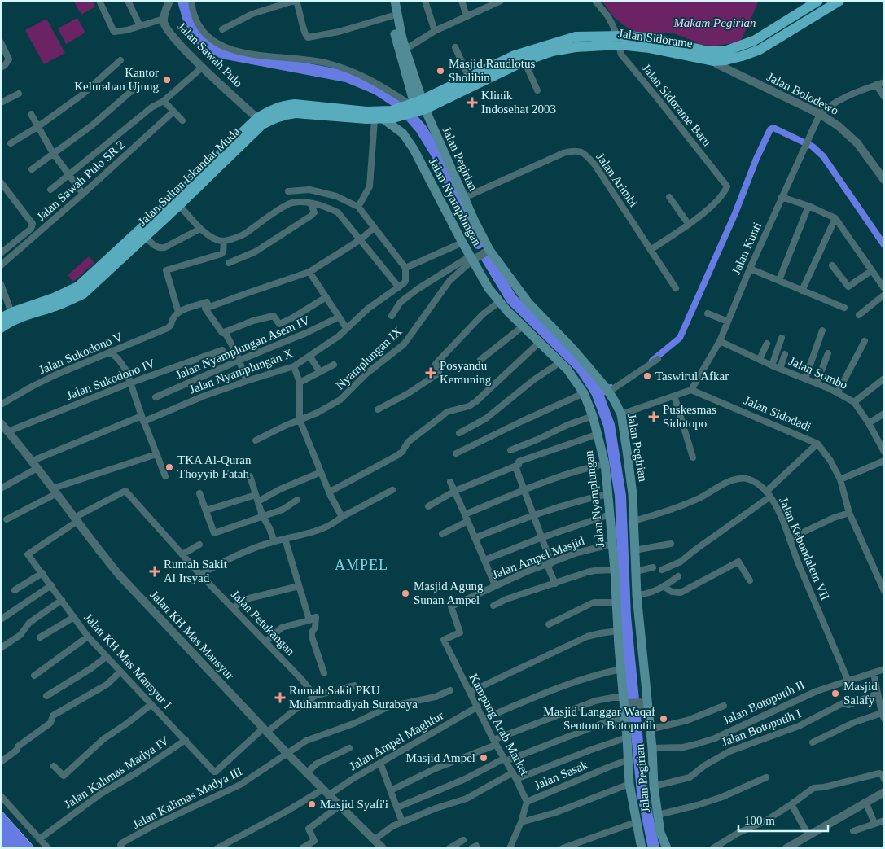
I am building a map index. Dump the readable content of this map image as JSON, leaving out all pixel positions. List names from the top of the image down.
{
  "streets": {
    "highway": ["Jalan Sidorame", "Jalan Sultan Iskandar Muda"],
    "main road": ["Jalan Pegirian", "Jalan Nyamplungan"],
    "street": [
      "Jalan Sawah Pulo",
      "Jalan Bolodewo",
      "Jalan Sidorame Baru",
      "Jalan Arimbi",
      "Jalan Sawah Pulo SR 2",
      "Jalan Kunti",
      "Jalan Nyamplungan Asem IV",
      "Jalan Sukodono V",
      "Nyamplungan IX",
      "Jalan Nyamplungan X",
      "Jalan Sombo",
      "Jalan Sukodono IV",
      "Jalan Sidodadi",
      "Jalan Kebondalem VII",
      "Jalan Ampel Masjid",
      "Jalan Petukangan",
      "Jalan KH Mas Mansyur",
      "Jalan KH Mas Mansyur I",
      "Jalan Botoputih II",
      "Kampung Arab Market",
      "Jalan Botoputih I",
      "Jalan Ampel Maghfur",
      "Jalan Kalimas Madya IV",
      "Jalan Sasak",
      "Jalan Kalimas Madya III"
    ]
  },
  "crossings": [
    ["Jalan Sidorame", "Jalan Bolodewo"],
    ["Jalan Sidorame", "Jalan Sidorame Baru"],
    ["Jalan Sidorame", "Jalan Pegirian"],
    ["Jalan Sidorame", "Jalan Sultan Iskandar Muda"],
    ["Jalan Sawah Pulo", "Jalan Sultan Iskandar Muda"],
    ["Jalan Bolodewo", "Jalan Kunti"],
    ["Jalan Pegirian", "Jalan Sultan Iskandar Muda"],
    ["Jalan Pegirian", "Jalan Arimbi"],
    ["Jalan Pegirian", "Jalan Kebondalem VII"],
    ["Jalan Pegirian", "Jalan Botoputih II"],
    ["Jalan Pegirian", "Jalan Botoputih I"],
    ["Jalan Sultan Iskandar Muda", "Jalan Nyamplungan"],
    ["Jalan Nyamplungan", "Nyamplungan IX"],
    ["Jalan Nyamplungan", "Jalan Ampel Masjid"],
    ["Jalan Nyamplungan", "Jalan Sasak"],
    ["Jalan Kunti", "Jalan Sombo"],
    ["Jalan Kunti", "Jalan Sidodadi"],
    ["Jalan Nyamplungan X", "Jalan KH Mas Mansyur"],
    ["Jalan Sukodono IV", "Jalan KH Mas Mansyur"],
    ["Jalan Kebondalem VII", "Jalan Botoputih II"],
    ["Jalan Ampel Masjid", "Kampung Arab Market"],
    ["Jalan Petukangan", "Jalan KH Mas Mansyur"],
    ["Jalan Petukangan", "Jalan KH Mas Mansyur I"],
    ["Jalan KH Mas Mansyur", "Jalan KH Mas Mansyur I"],
    ["Jalan KH Mas Mansyur", "Jalan Ampel Maghfur"],
    ["Jalan KH Mas Mansyur", "Jalan Kalimas Madya III"],
    ["Jalan KH Mas Mansyur I", "Jalan Kalimas Madya IV"],
    ["Kampung Arab Market", "Jalan Ampel Maghfur"],
    ["Kampung Arab Market", "Jalan Sasak"]
  ],
  "districts": ["AMPEL"],
  "parks": ["Makam Pegirian"],
  "places": {
    "other": [
      "Masjid Raudlotus Sholihin",
      "Kantor Kelurahan Ujung",
      "Taswirul Afkar",
      "TKA Al-Quran Thoyyib Fatah",
      "Masjid Agung Sunan Ampel",
      "Masjid Salafy",
      "Masjid Langgar Waqaf Sentono Botoputih",
      "Masjid Ampel",
      "Masjid Syafi'i"
    ],
    "health": [
      "Klinik Indosehat 2003",
      "Posyandu Kemuning",
      "Puskesmas Sidotopo",
      "Rumah Sakit Al Irsyad",
      "Rumah Sakit PKU Muhammadiyah Surabaya"
    ]
  },
  "scale_bar": "100 m"
}
